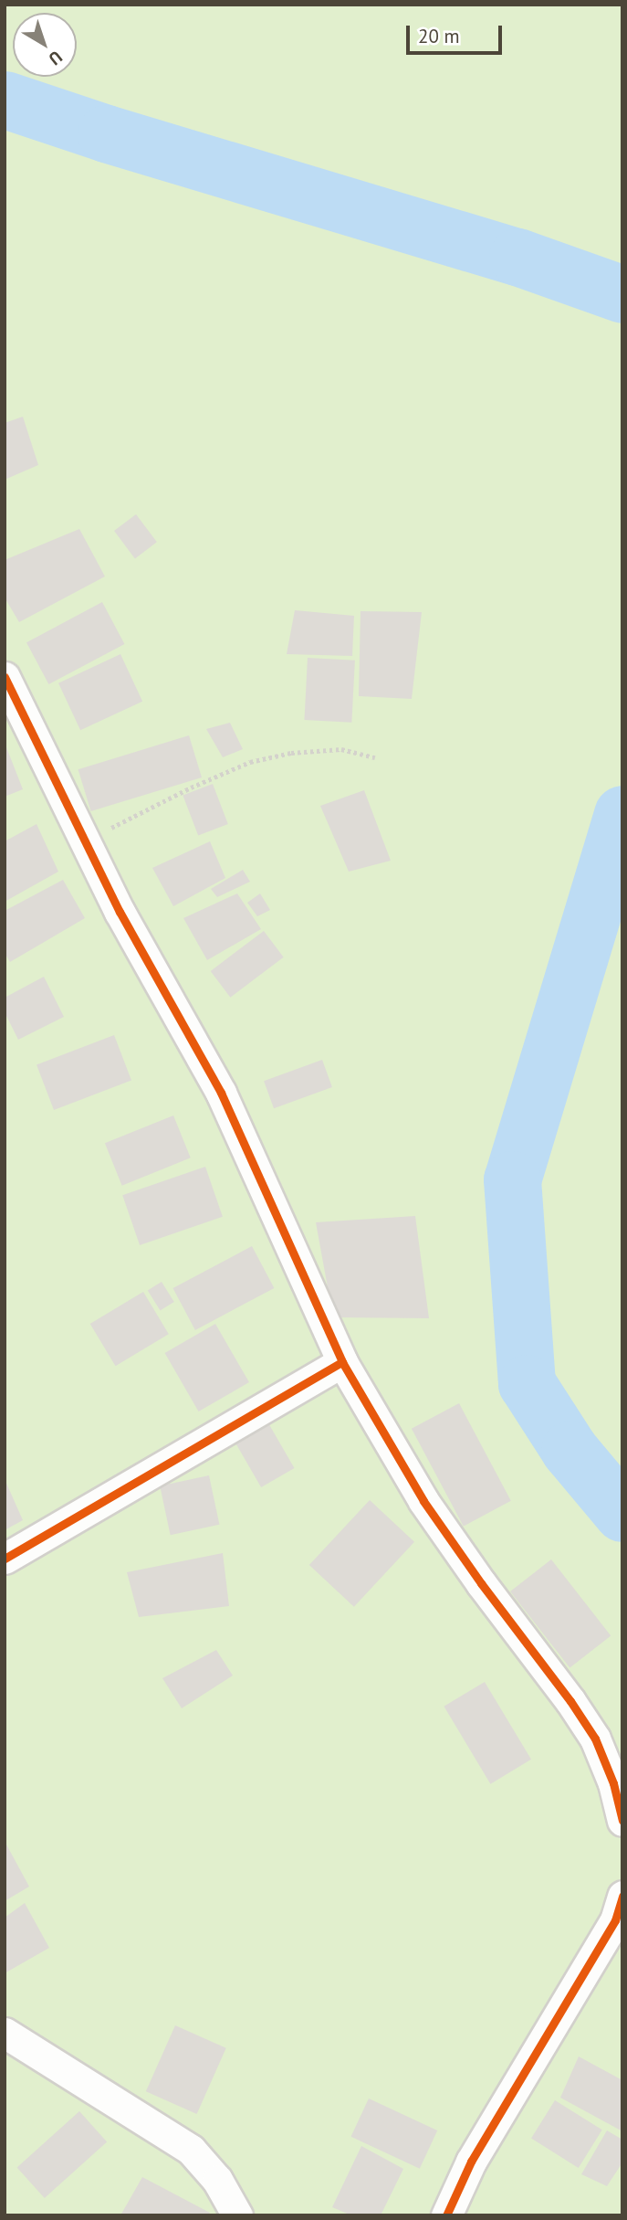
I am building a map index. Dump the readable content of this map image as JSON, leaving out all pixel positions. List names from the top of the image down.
{
  "scale_bar": "20 m",
  "north": "bottom right"
}
